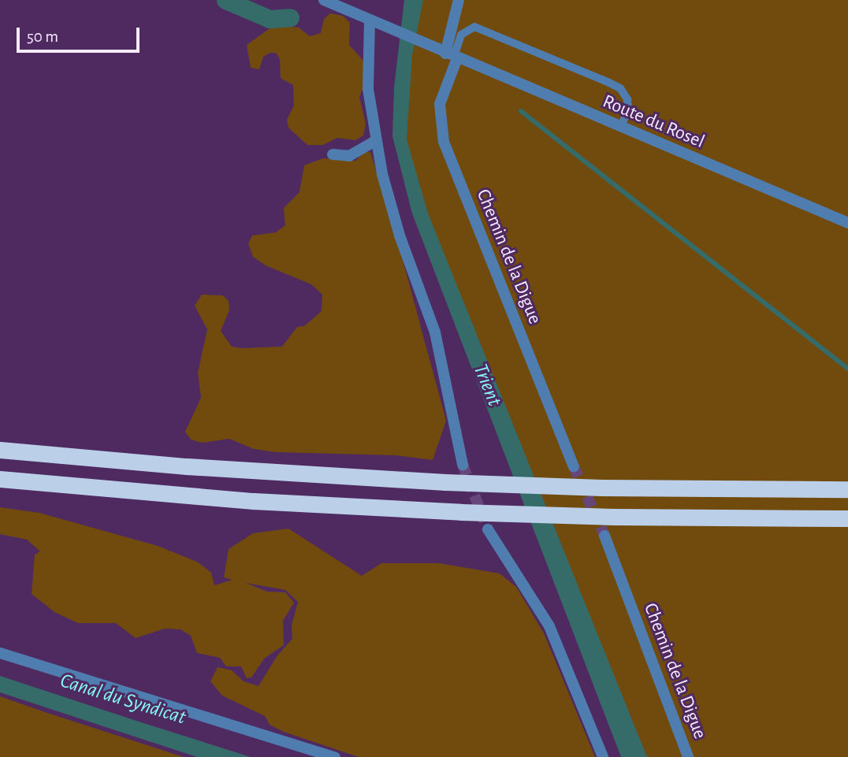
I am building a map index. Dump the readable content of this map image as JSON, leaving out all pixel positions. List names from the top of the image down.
{
  "streets": {
    "street": ["Route du Rosel", "Chemin de la Digue"]
  },
  "crossings": [
    ["Route du Rosel", "Chemin de la Digue"]
  ],
  "water": ["Trient", "Canal du Syndicat"],
  "scale_bar": "50 m"
}
